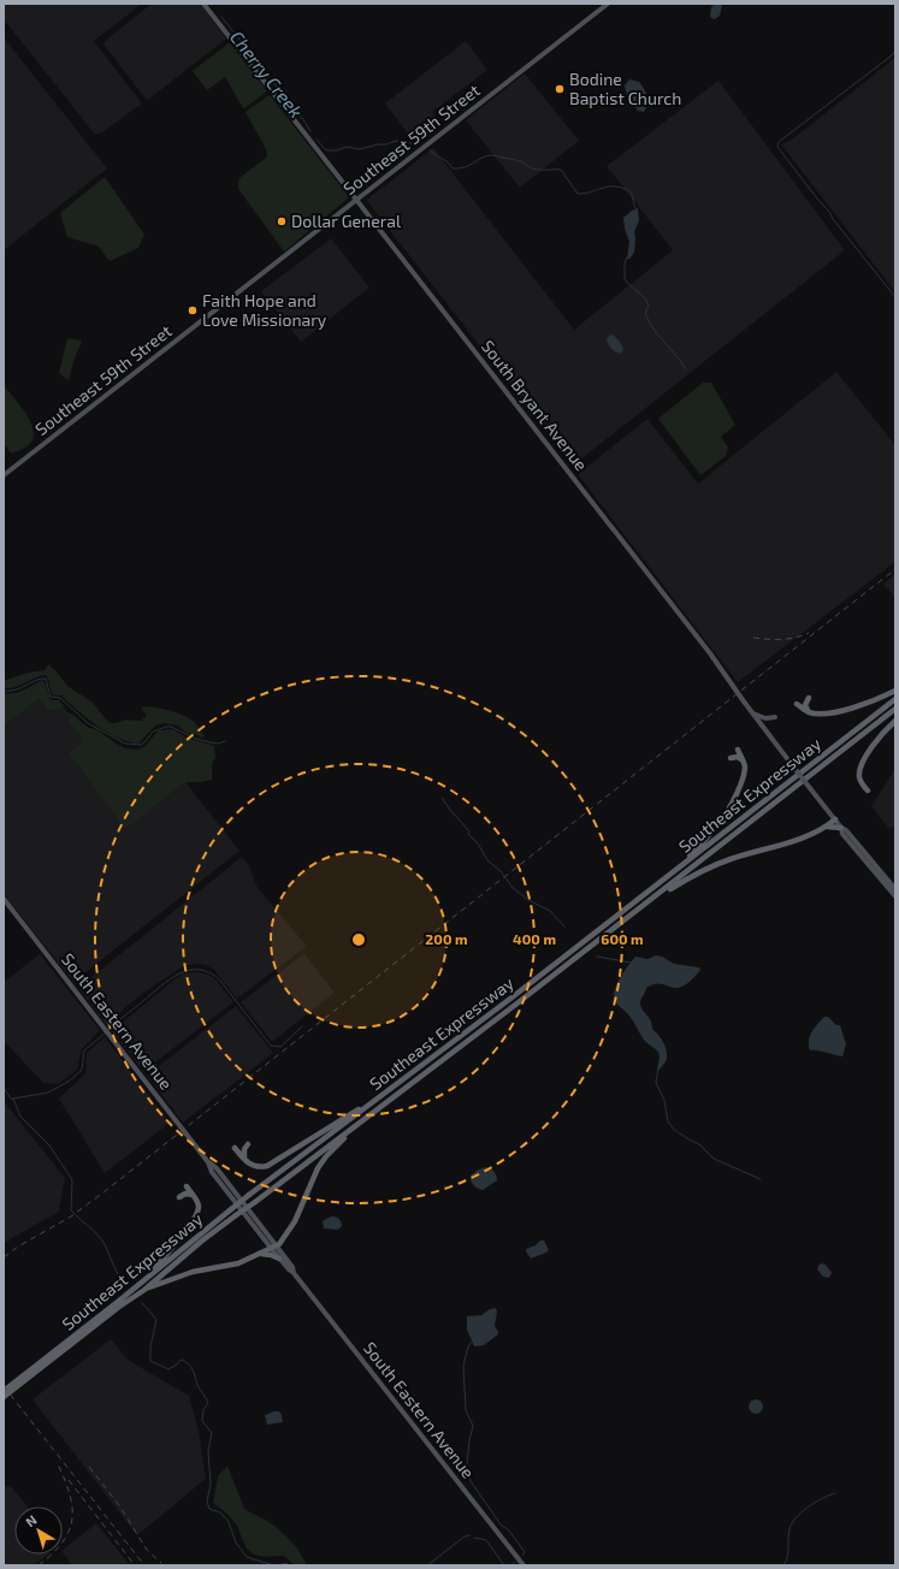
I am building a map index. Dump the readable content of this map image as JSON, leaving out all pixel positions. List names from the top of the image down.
{
  "streets": {
    "highway": ["Southeast Expressway"],
    "main road": ["Southeast 59th Street", "South Bryant Avenue", "South Eastern Avenue"]
  },
  "crossings": [
    ["Southeast 59th Street", "South Bryant Avenue"]
  ],
  "water": ["Cherry Creek"],
  "places": ["Bodine Baptist Church", "Dollar General", "Faith Hope and Love Missionary"],
  "north": "top left",
  "rings": ["200 m", "400 m", "600 m"]
}
